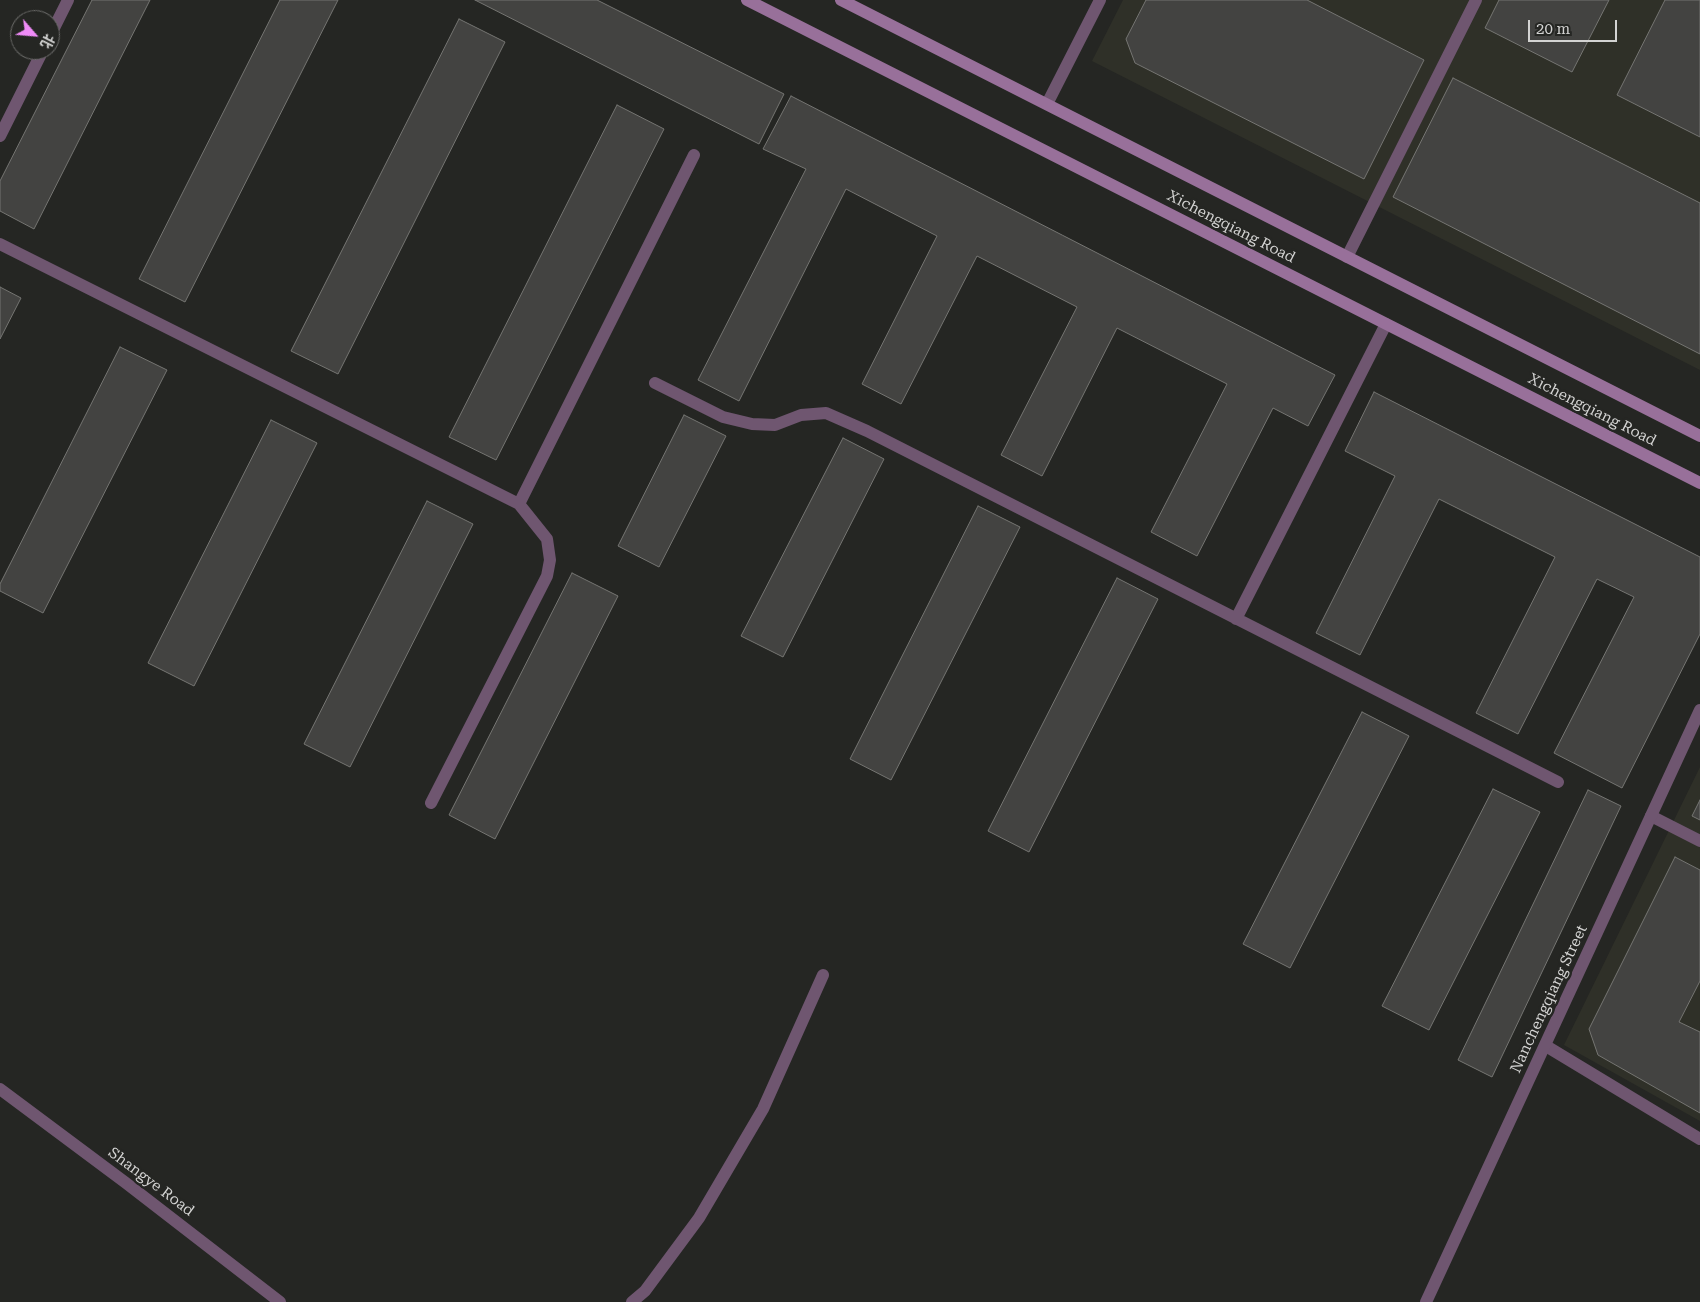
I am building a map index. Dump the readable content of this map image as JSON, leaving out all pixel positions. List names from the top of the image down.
{
  "streets": {
    "main road": ["Xichengqiang Road"],
    "street": ["Nanchengqiang Street", "Shangye Road"]
  },
  "scale_bar": "20 m",
  "north": "bottom right"
}
